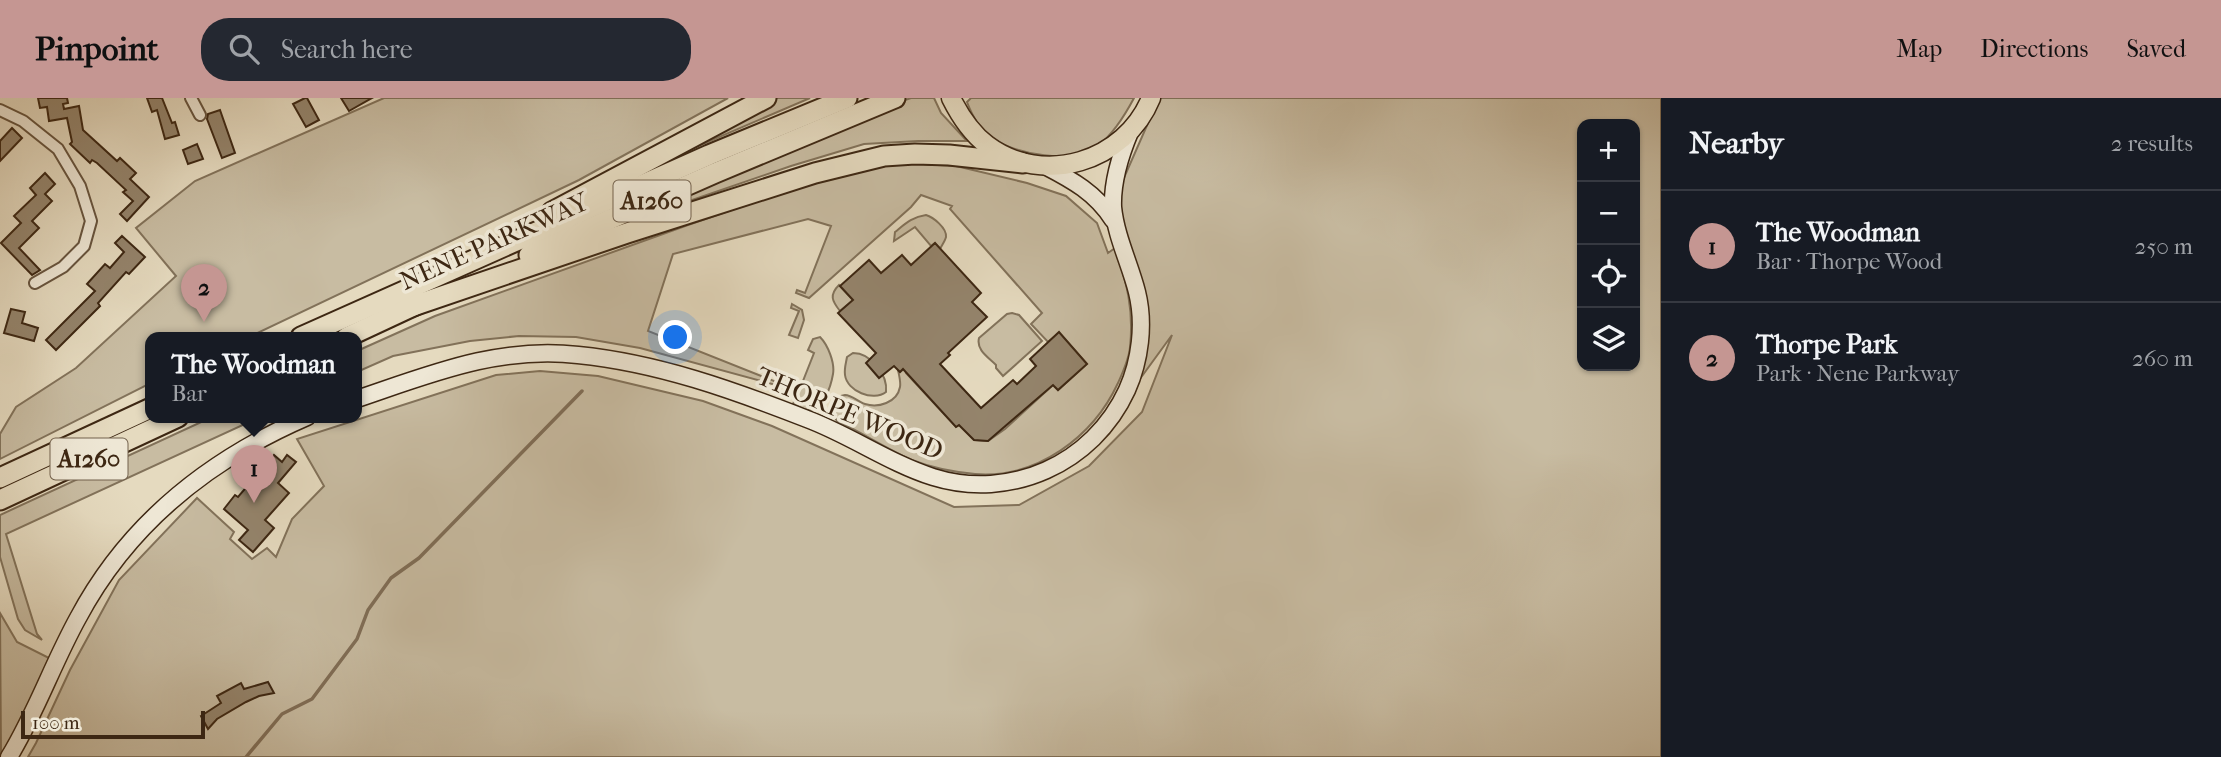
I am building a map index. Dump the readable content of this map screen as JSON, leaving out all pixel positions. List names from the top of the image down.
{
  "streets": {
    "highway": ["A1260", "NENE PARKWAY"],
    "street": ["THORPE WOOD"]
  },
  "scale_bar": "100 m",
  "page": {
    "header": "Pinpoint",
    "search": "Search here",
    "nav": ["Map", "Directions", "Saved"],
    "heading": ["Nearby", "2 results"],
    "map_buttons": ["+", "−"],
    "list": [
      {
        "mark": "1",
        "name": "The Woodman",
        "note": "Bar · Thorpe Wood",
        "value": "250 m"
      },
      {
        "mark": "2",
        "name": "Thorpe Park",
        "note": "Park · Nene Parkway",
        "value": "260 m"
      }
    ],
    "pins": ["2", "1"],
    "popup": ["The Woodman", "Bar"],
    "scale": "100 m"
  }
}
